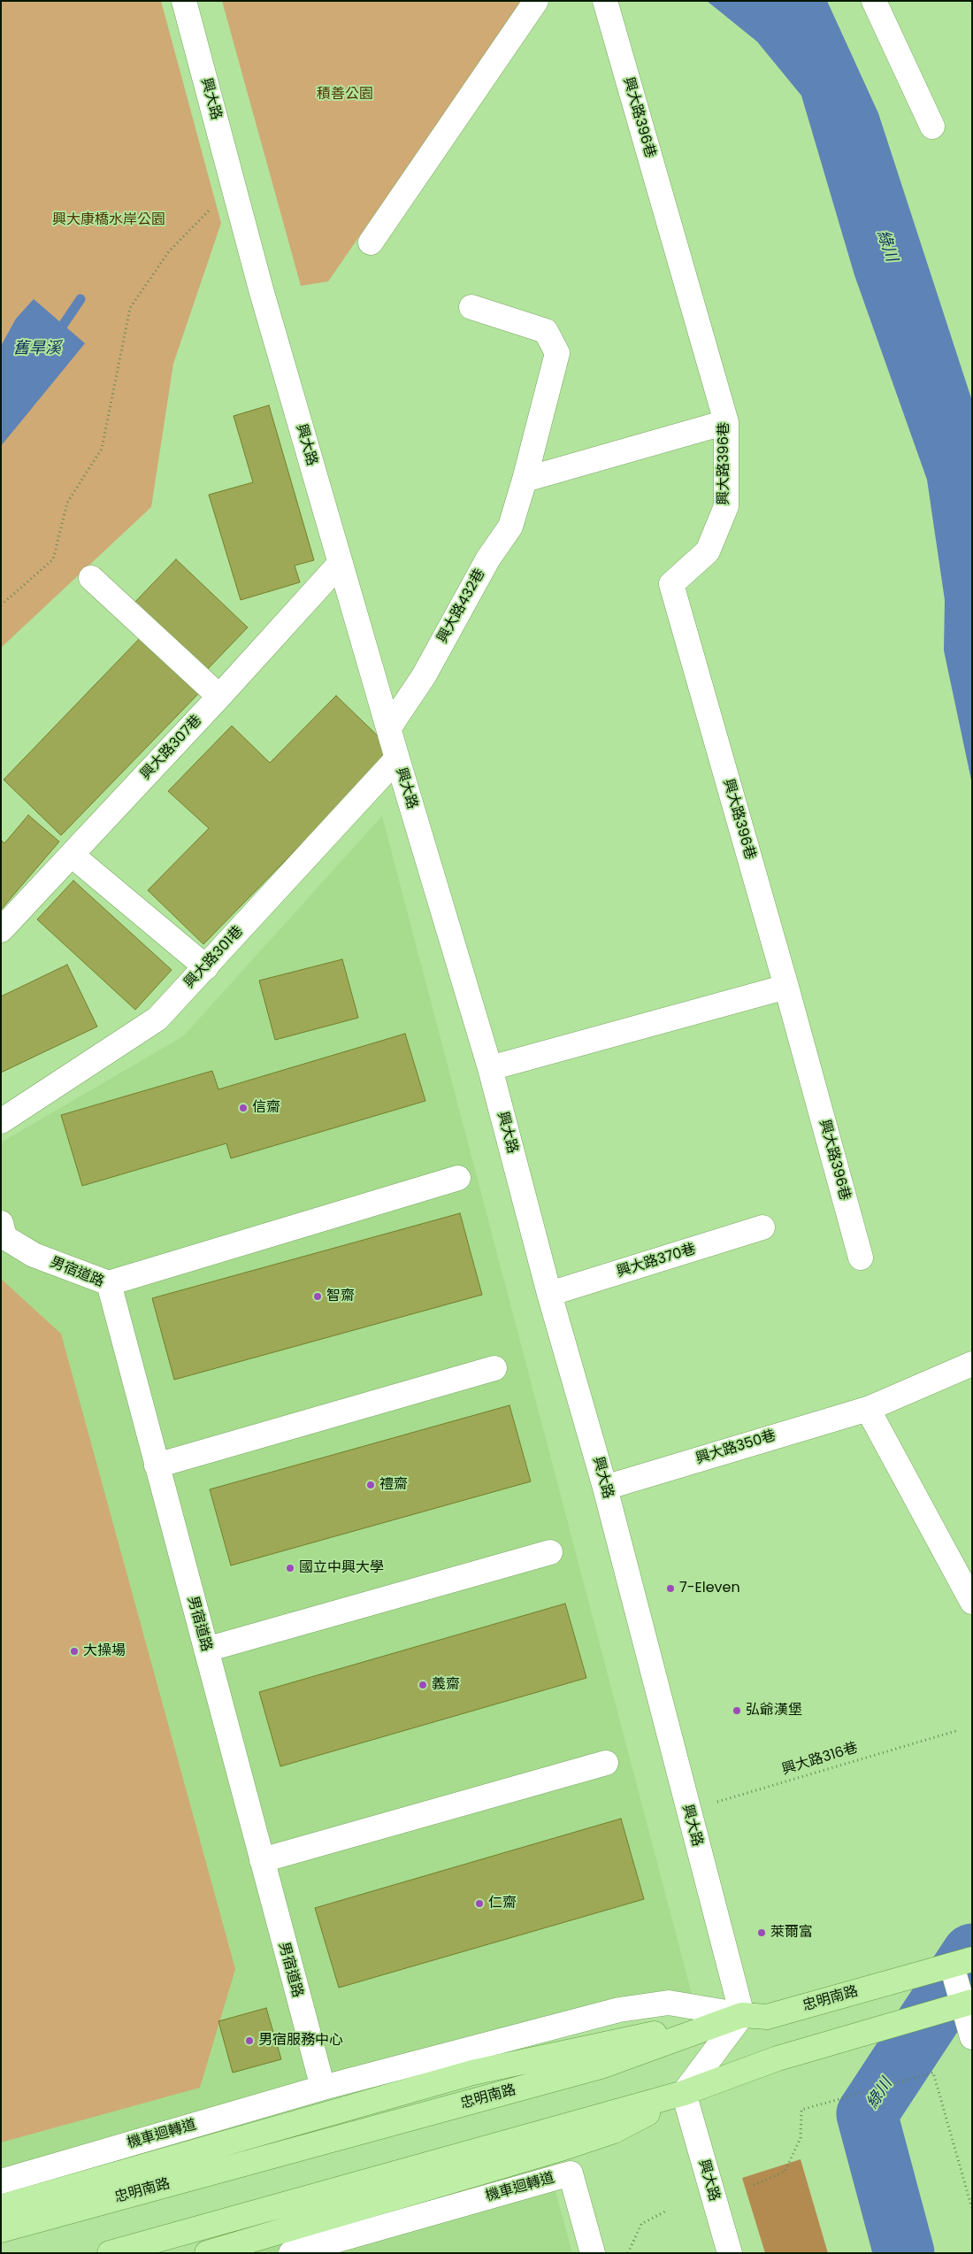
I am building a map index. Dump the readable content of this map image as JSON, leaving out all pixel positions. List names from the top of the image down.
{
  "streets": {
    "main road": ["忠明南路"],
    "street": [
      "興大路",
      "興大路396巷",
      "興大路432巷",
      "興大路307巷",
      "興大路301巷",
      "興大路370巷",
      "男宿道路",
      "興大路350巷",
      "機車迴轉道"
    ],
    "path": ["興大路316巷"]
  },
  "crossings": [
    ["興大路", "興大路432巷"],
    ["興大路", "興大路307巷"],
    ["興大路", "興大路301巷"],
    ["興大路", "興大路370巷"],
    ["興大路", "興大路350巷"],
    ["興大路", "興大路316巷"],
    ["興大路", "忠明南路"],
    ["興大路", "機車迴轉道"],
    ["男宿道路", "機車迴轉道"],
    ["忠明南路", "機車迴轉道"]
  ],
  "water": ["綠川", "舊旱溪"],
  "parks": ["積善公園", "興大康橋水岸公園"],
  "places": [
    "信齋",
    "智齋",
    "禮齋",
    "國立中興大學",
    "7-Eleven",
    "大操場",
    "義齋",
    "弘爺漢堡",
    "仁齋",
    "萊爾富",
    "男宿服務中心"
  ]
}
